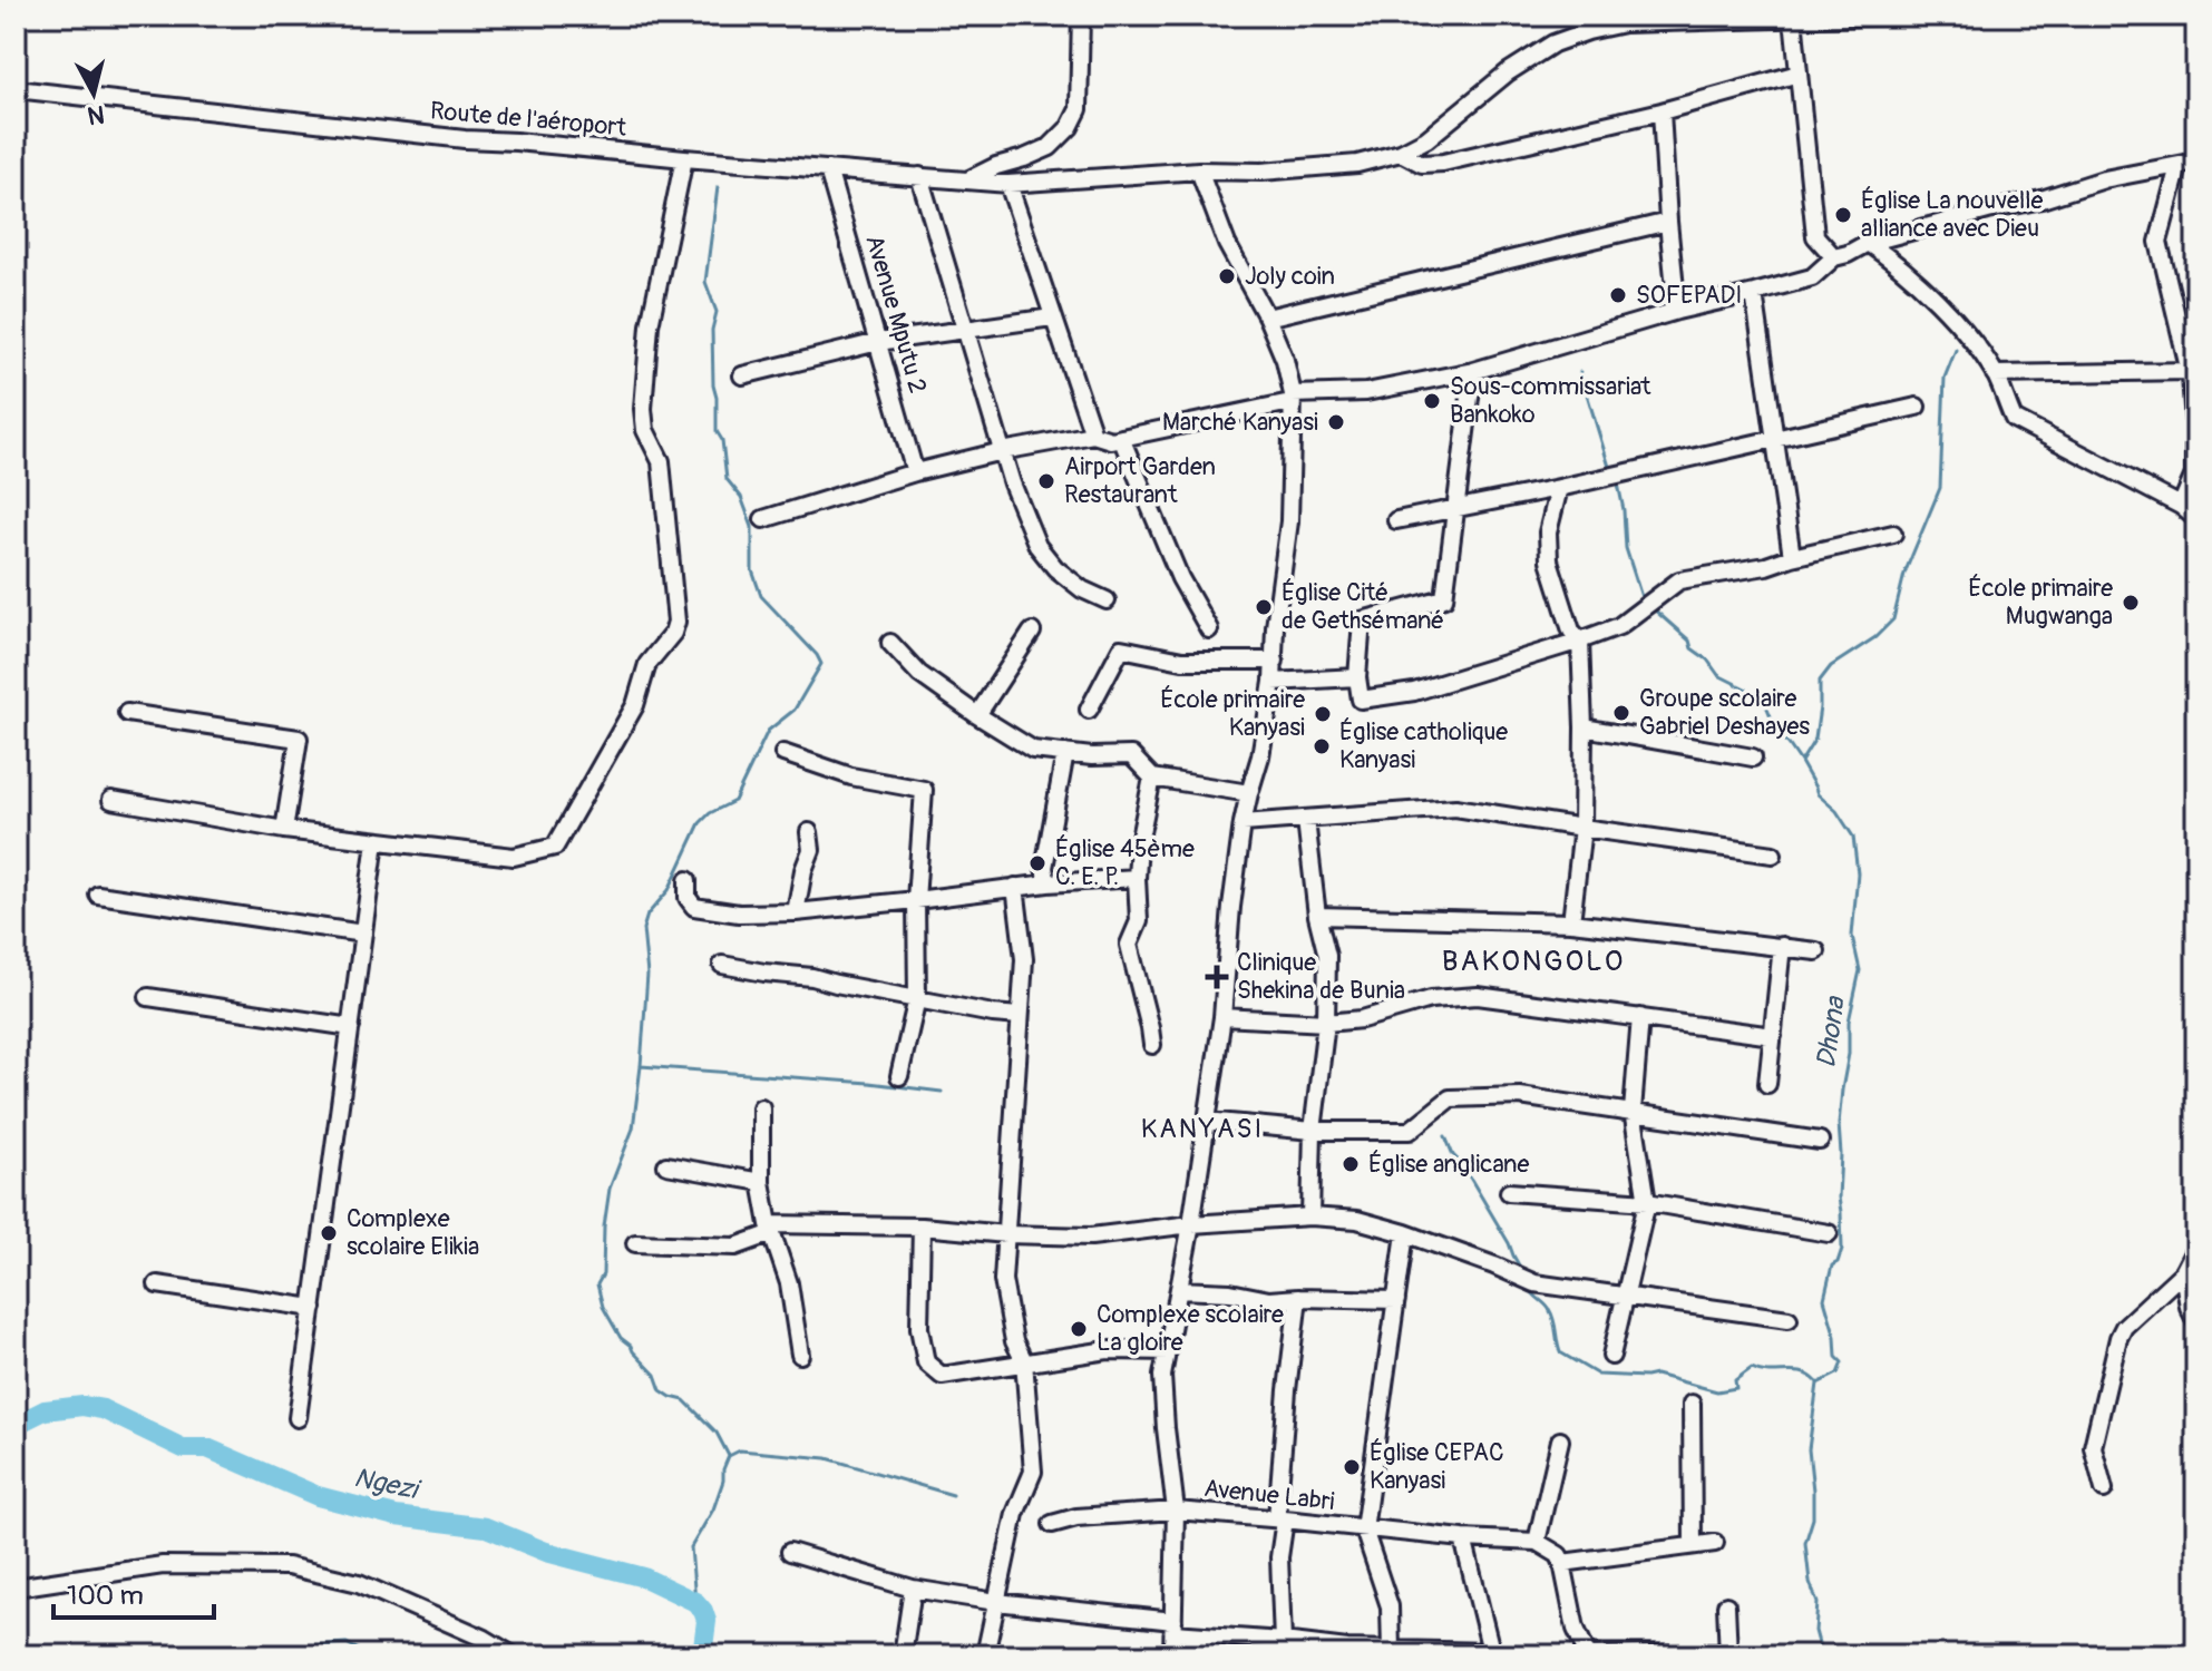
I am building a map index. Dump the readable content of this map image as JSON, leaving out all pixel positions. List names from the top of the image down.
{
  "streets": {
    "street": ["Route de l'aéroport", "Avenue Mputu 2", "Avenue Labri"]
  },
  "crossings": [
    ["Route de l'aéroport", "Avenue Mputu 2"]
  ],
  "districts": ["BAKONGOLO", "KANYASI"],
  "water": ["Dhona", "Ngezi"],
  "places": {
    "other": [
      "Église La nouvelle alliance avec Dieu",
      "Joly coin",
      "SOFEPADI",
      "Sous-commissariat Bankoko",
      "Marché Kanyasi",
      "Airport Garden Restaurant",
      "École primaire Mugwanga",
      "Église Cité de Gethsémané",
      "Groupe scolaire Gabriel Deshayes",
      "École primaire Kanyasi",
      "Église catholique Kanyasi",
      "Église 45ème C. E. P.",
      "Église anglicane",
      "Complexe scolaire Elikia",
      "Complexe scolaire La gloire",
      "Église CEPAC Kanyasi"
    ],
    "health": ["Clinique Shekina de Bunia"]
  },
  "scale_bar": "100 m",
  "north": "bottom"
}
